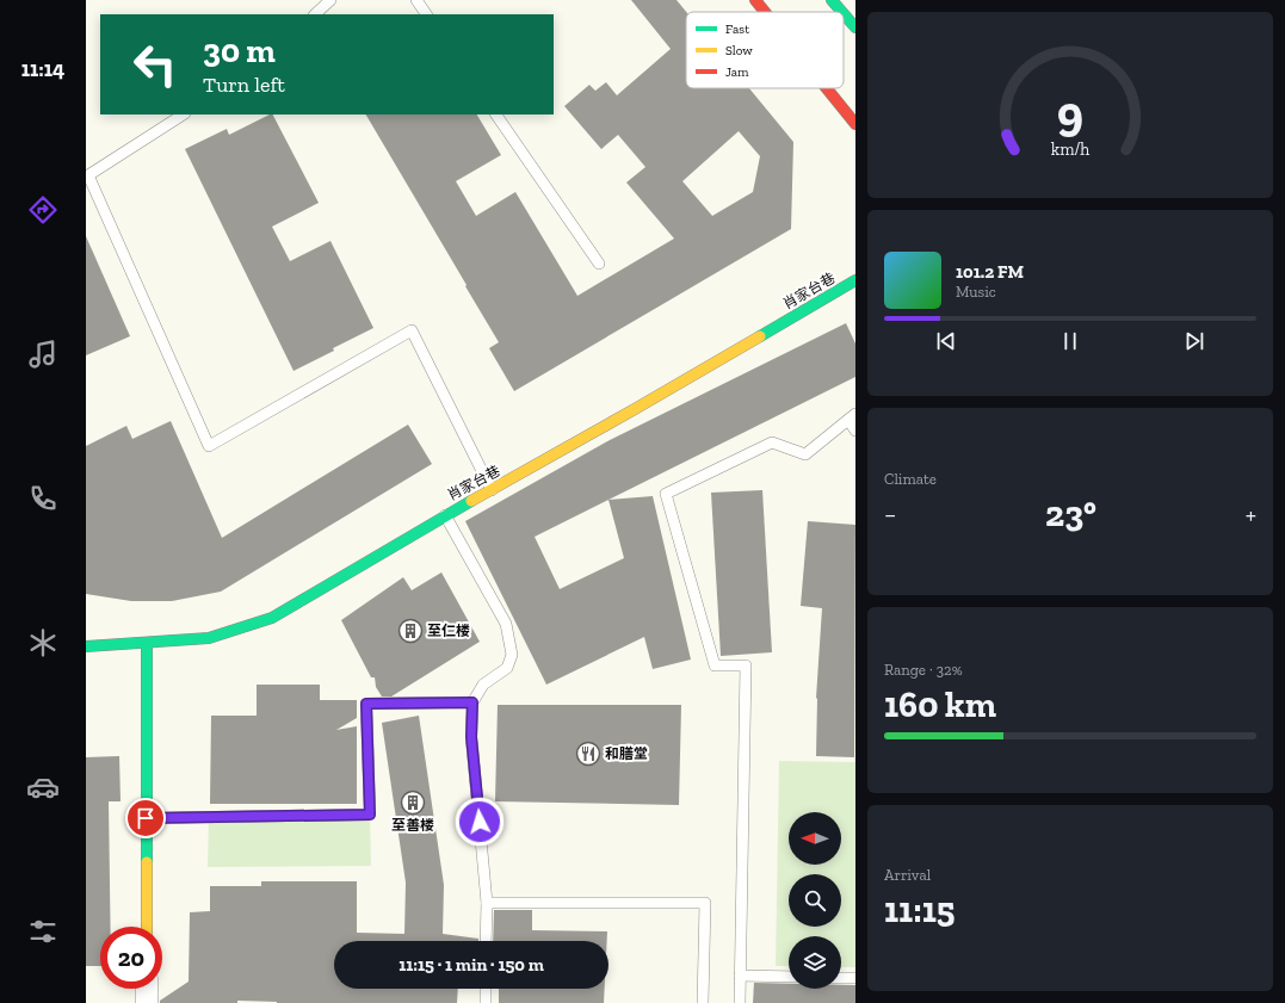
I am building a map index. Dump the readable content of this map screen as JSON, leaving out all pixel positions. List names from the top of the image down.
{
  "streets": {
    "street": ["肖家台巷"]
  },
  "places": {
    "building": ["至仁楼", "至善楼"],
    "restaurant": ["和膳堂"]
  },
  "legend": ["Fast", "Slow", "Jam"],
  "north": "left",
  "page": {
    "tabs": "11:14",
    "turn": ["30 m", "Turn left"],
    "song": ["101.2 FM", "Music"],
    "tile": [
      "Climate",
      ["Range · 32%", "160 km"],
      ["Arrival", "11:15"]
    ],
    "heat": ["−", "23°", "+"],
    "limit": "20",
    "trip": "11:15 · 1 min · 150 m",
    "gauge": ["9", "km/h"]
  }
}
